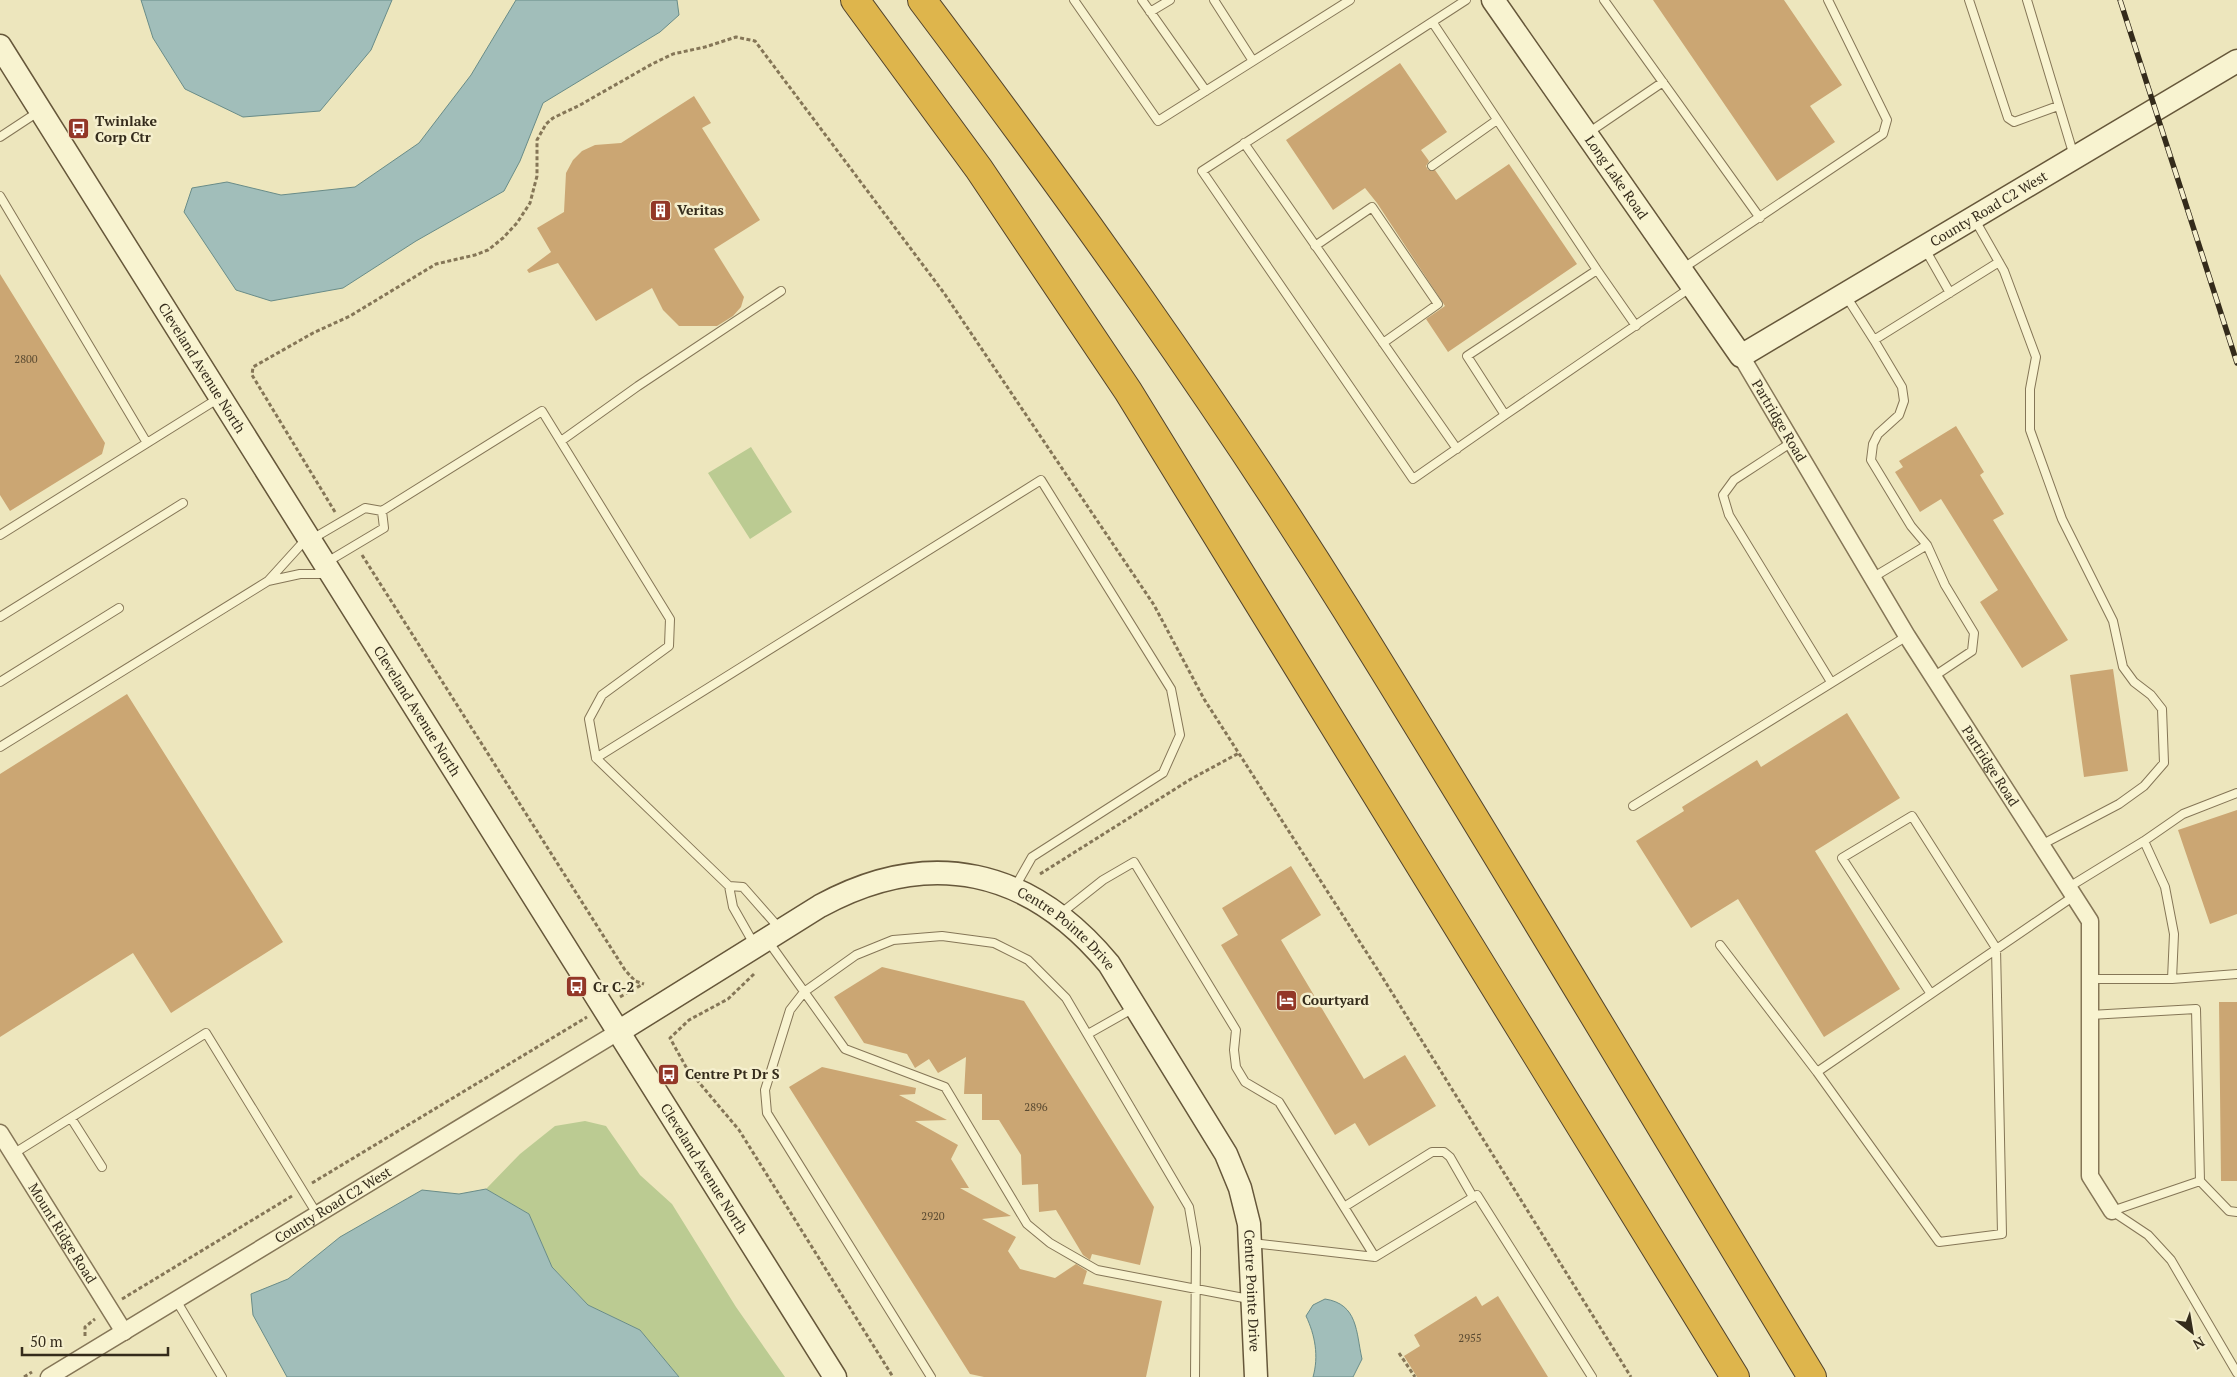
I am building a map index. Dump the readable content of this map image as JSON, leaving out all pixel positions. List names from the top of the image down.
{
  "streets": {
    "street": [
      "Long Lake Road",
      "County Road C2 West",
      "Cleveland Avenue North",
      "Partridge Road",
      "Centre Pointe Drive",
      "Mount Ridge Road"
    ]
  },
  "crossings": [
    ["Long Lake Road", "County Road C2 West"],
    ["Long Lake Road", "Partridge Road"],
    ["County Road C2 West", "Cleveland Avenue North"],
    ["County Road C2 West", "Partridge Road"],
    ["County Road C2 West", "Centre Pointe Drive"],
    ["County Road C2 West", "Mount Ridge Road"],
    ["Cleveland Avenue North", "Centre Pointe Drive"]
  ],
  "places": {
    "bus stop": ["Twinlake Corp Ctr", "Cr C-2", "Centre Pt Dr S"],
    "building": ["Veritas"],
    "hotel": ["Courtyard"]
  },
  "house_numbers": [
    "2800",
    "2896",
    "2920",
    "2955"
  ],
  "scale_bar": "50 m",
  "north": "bottom right"
}
